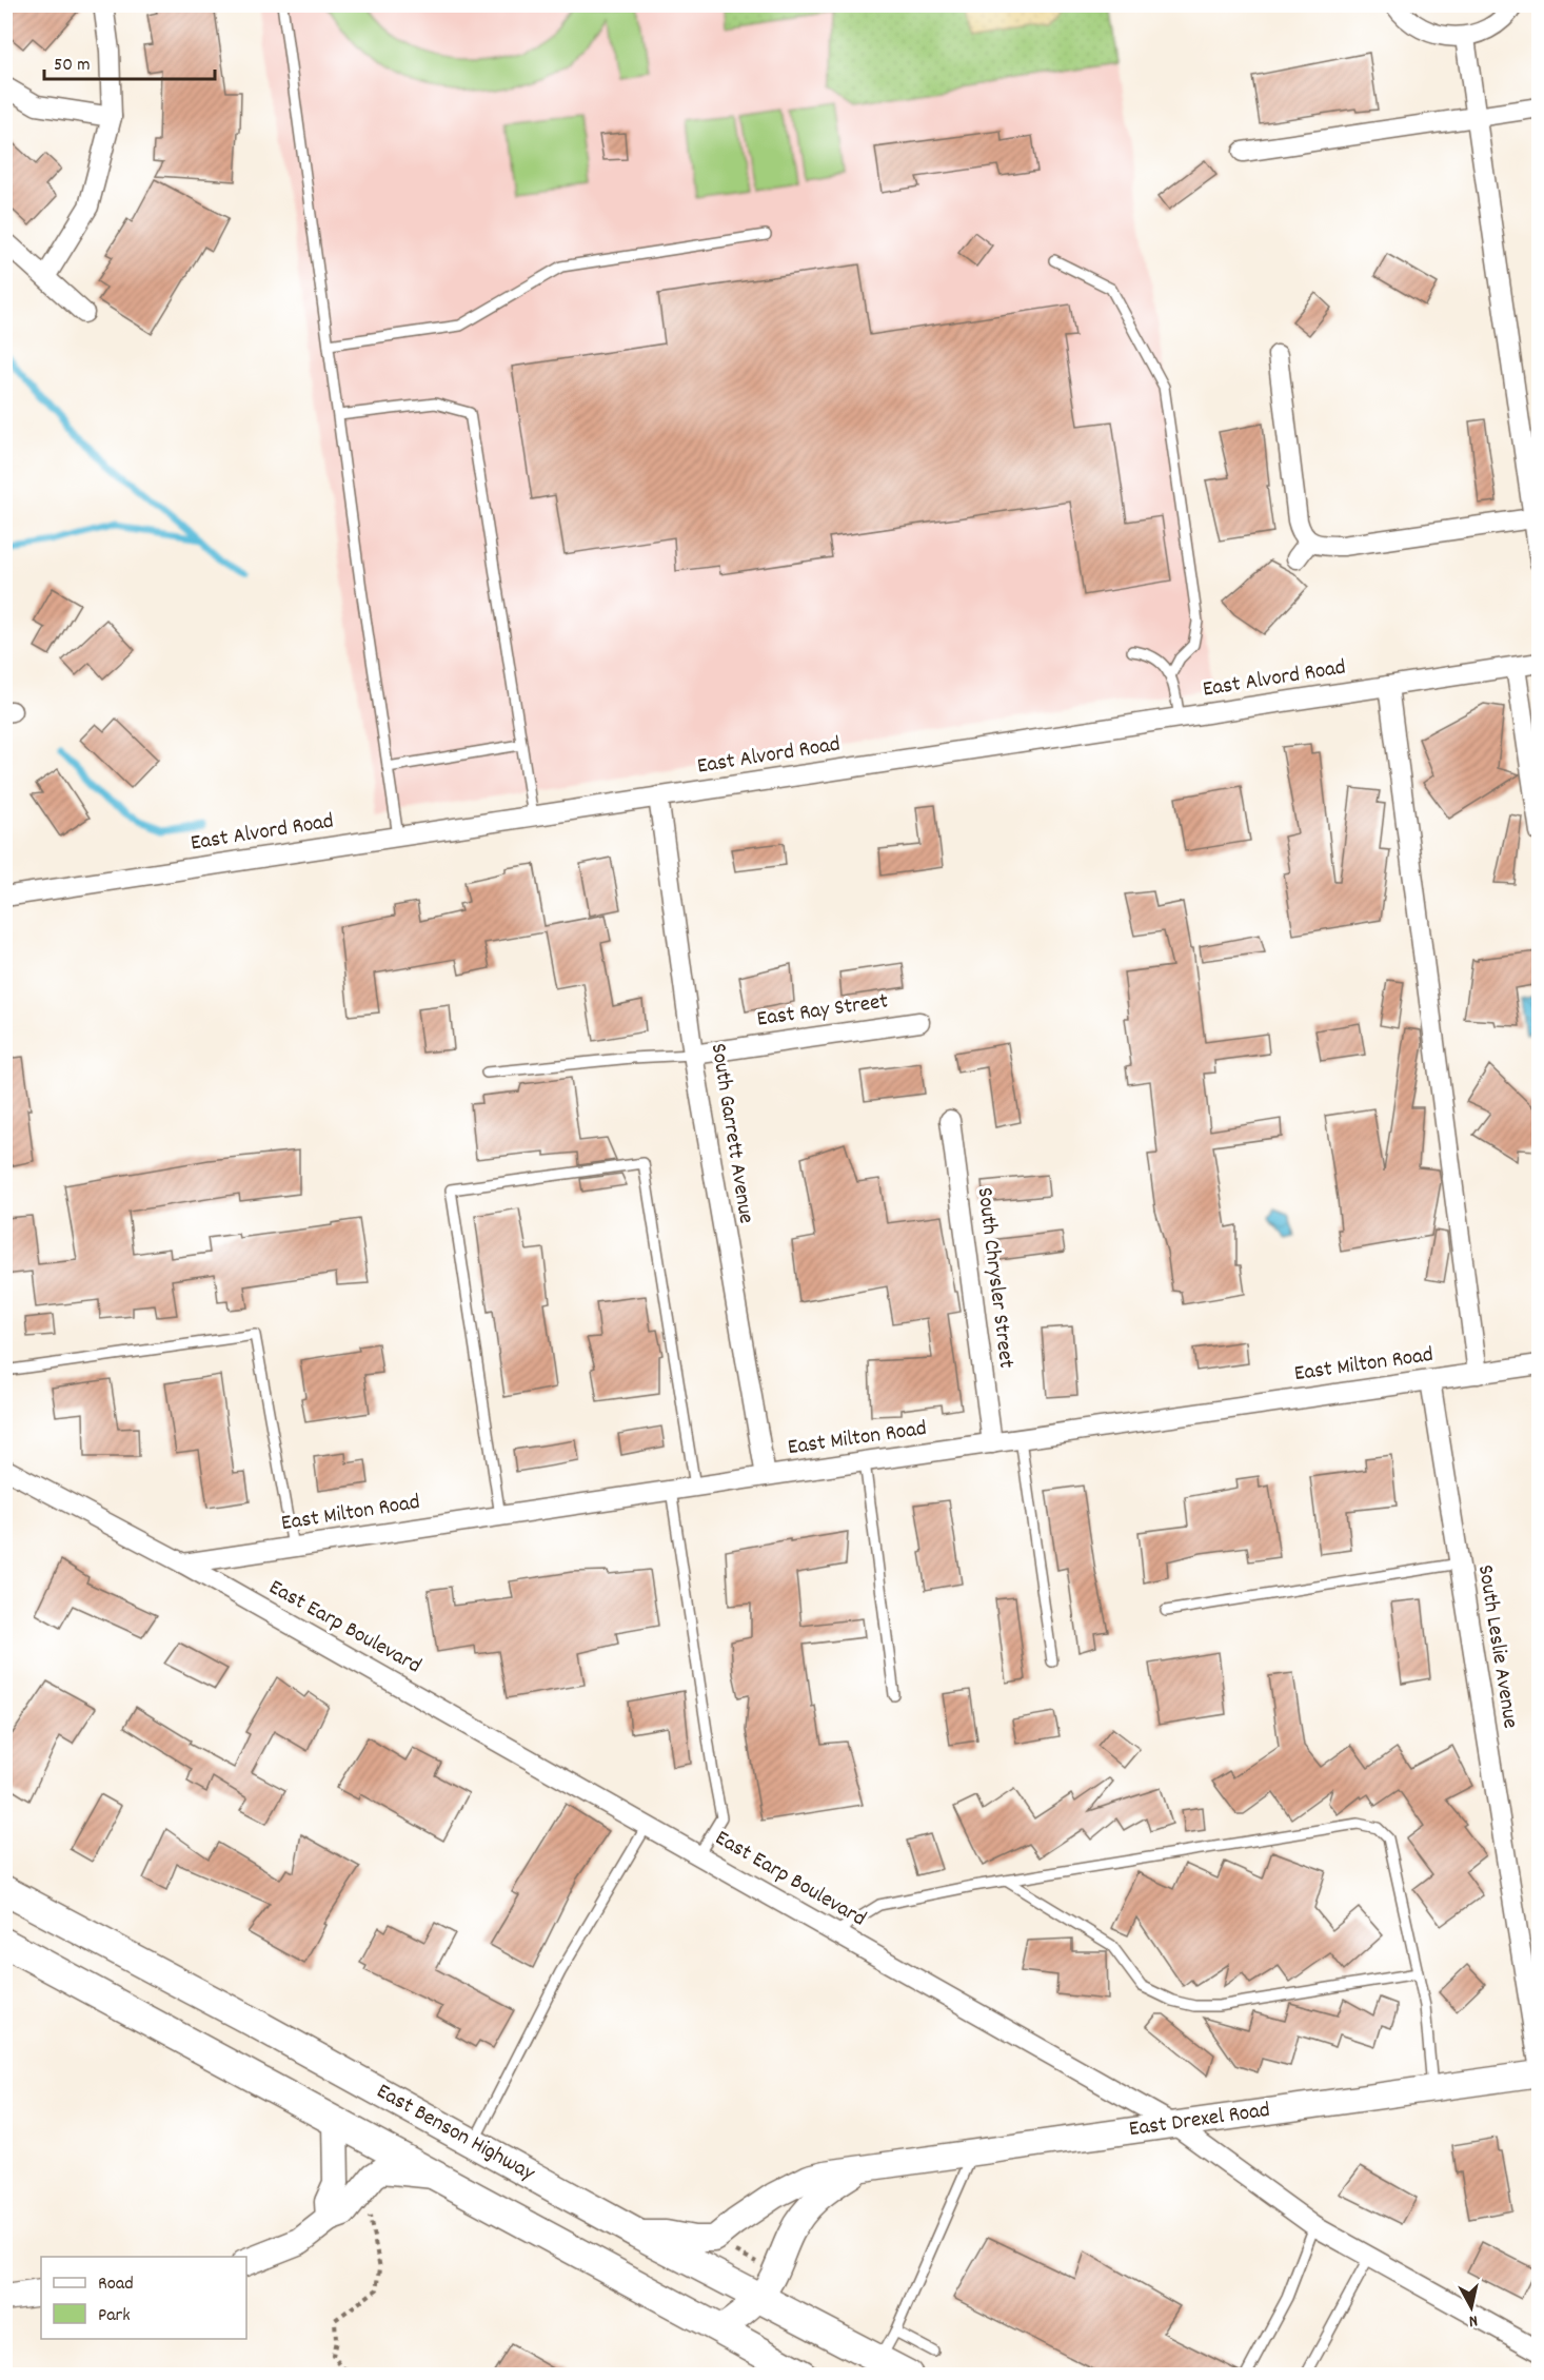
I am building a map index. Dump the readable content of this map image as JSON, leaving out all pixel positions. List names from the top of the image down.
{
  "streets": {
    "main road": ["East Benson Highway"],
    "street": [
      "East Alvord Road",
      "East Ray Street",
      "South Garrett Avenue",
      "South Chrysler Street",
      "East Milton Road",
      "East Earp Boulevard",
      "South Leslie Avenue",
      "East Drexel Road"
    ]
  },
  "crossings": [
    ["East Alvord Road", "South Garrett Avenue"],
    ["East Ray Street", "South Garrett Avenue"],
    ["South Garrett Avenue", "East Milton Road"],
    ["South Chrysler Street", "East Milton Road"],
    ["East Milton Road", "East Earp Boulevard"],
    ["East Milton Road", "South Leslie Avenue"],
    ["East Earp Boulevard", "East Drexel Road"],
    ["South Leslie Avenue", "East Drexel Road"],
    ["East Drexel Road", "East Benson Highway"]
  ],
  "legend": ["Road", "Park"],
  "scale_bar": "50 m",
  "north": "bottom"
}
